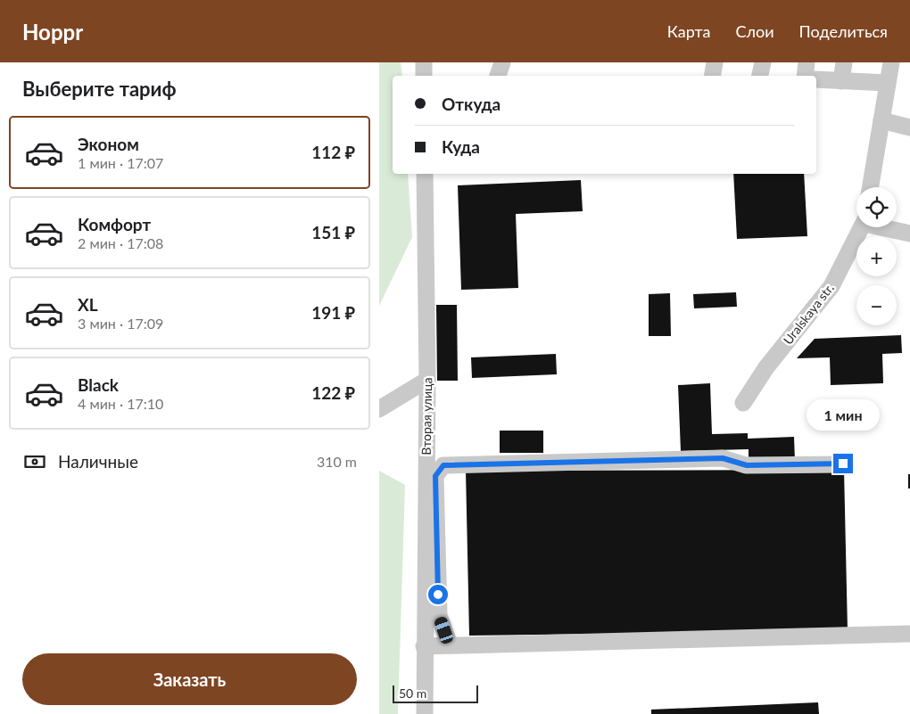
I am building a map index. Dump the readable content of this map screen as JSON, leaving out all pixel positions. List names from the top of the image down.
{
  "streets": {
    "street": ["Uralskaya str.", "Вторая улица"]
  },
  "scale_bar": "50 m",
  "page": {
    "header": "Hoppr",
    "nav": ["Карта", "Слои", "Поделиться"],
    "heading": "Выберите тариф",
    "banner": ["Откуда", "Куда"],
    "list": [
      {
        "name": "Эконом",
        "note": "1 мин · 17:07",
        "value": "112 ₽"
      },
      {
        "name": "Комфорт",
        "note": "2 мин · 17:08",
        "value": "151 ₽"
      },
      {
        "name": "XL",
        "note": "3 мин · 17:09",
        "value": "191 ₽"
      },
      {
        "name": "Black",
        "note": "4 мин · 17:10",
        "value": "122 ₽"
      }
    ],
    "map_buttons": ["+", "−"],
    "bubble": "1 мин",
    "pay": ["Наличные", "310 m"],
    "buttons": "Заказать",
    "scale": "50 m"
  }
}
